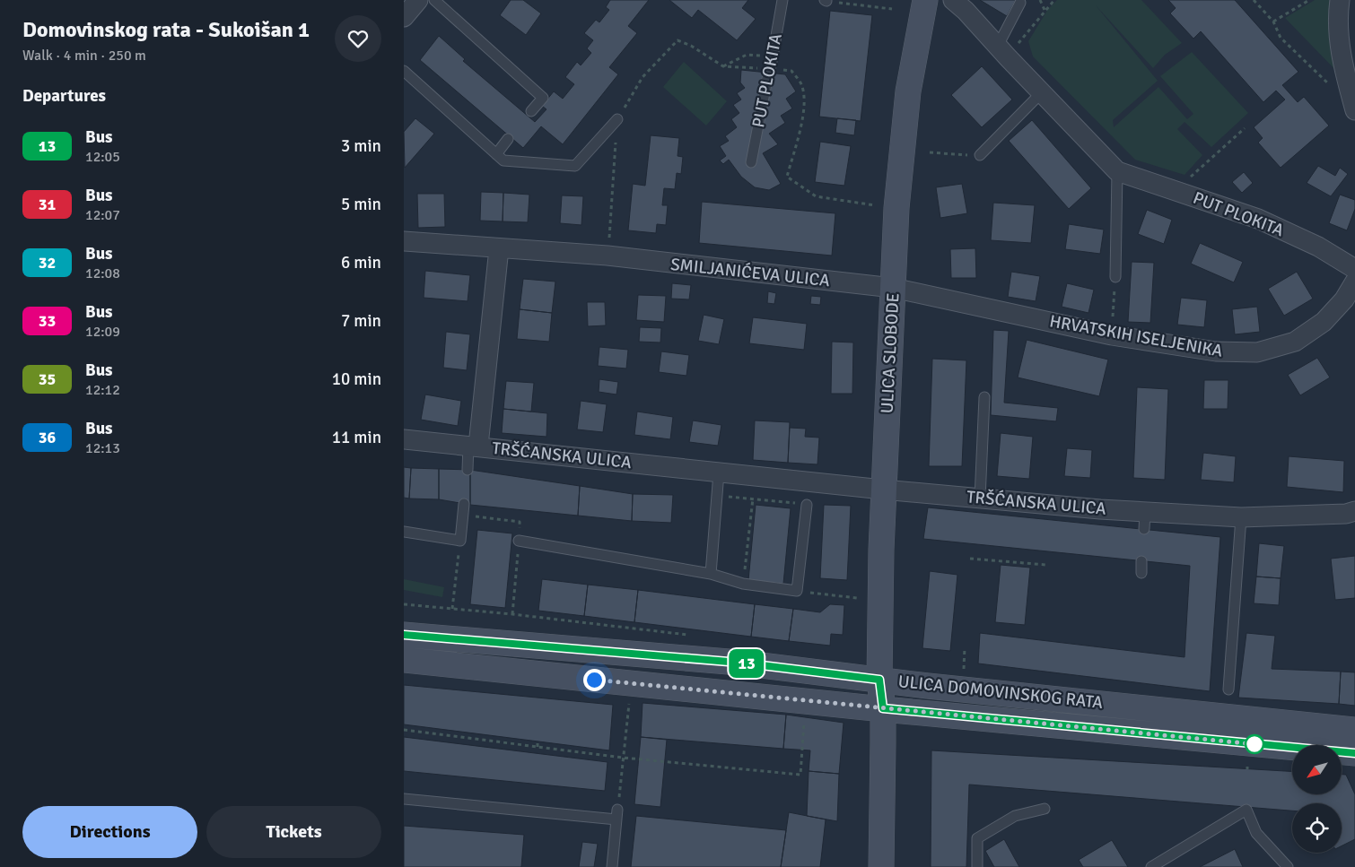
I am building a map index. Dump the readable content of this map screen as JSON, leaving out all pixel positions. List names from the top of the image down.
{
  "streets": {
    "main road": ["ULICA SLOBODE", "ULICA DOMOVINSKOG RATA"],
    "street": [
      "PUT PLOKITA",
      "SMILJANIĆEVA ULICA",
      "HRVATSKIH ISELJENIKA",
      "TRŠĆANSKA ULICA"
    ]
  },
  "crossings": [
    ["SMILJANIĆEVA ULICA", "HRVATSKIH ISELJENIKA"],
    ["SMILJANIĆEVA ULICA", "ULICA SLOBODE"],
    ["HRVATSKIH ISELJENIKA", "ULICA SLOBODE"],
    ["ULICA SLOBODE", "TRŠĆANSKA ULICA"],
    ["ULICA SLOBODE", "ULICA DOMOVINSKOG RATA"]
  ],
  "lines": ["bus line 13"],
  "north": "bottom left",
  "page": {
    "heading": [
      ["Domovinskog rata - Sukoišan 1", "Walk · 4 min · 250 m"],
      "Departures"
    ],
    "on_map": "13",
    "list": [
      {
        "mark": "13",
        "name": "Bus",
        "note": "12:05",
        "value": "3 min"
      },
      {
        "mark": "31",
        "name": "Bus",
        "note": "12:07",
        "value": "5 min"
      },
      {
        "mark": "32",
        "name": "Bus",
        "note": "12:08",
        "value": "6 min"
      },
      {
        "mark": "33",
        "name": "Bus",
        "note": "12:09",
        "value": "7 min"
      },
      {
        "mark": "35",
        "name": "Bus",
        "note": "12:12",
        "value": "10 min"
      },
      {
        "mark": "36",
        "name": "Bus",
        "note": "12:13",
        "value": "11 min"
      }
    ],
    "buttons": ["Directions", "Tickets"]
  }
}
